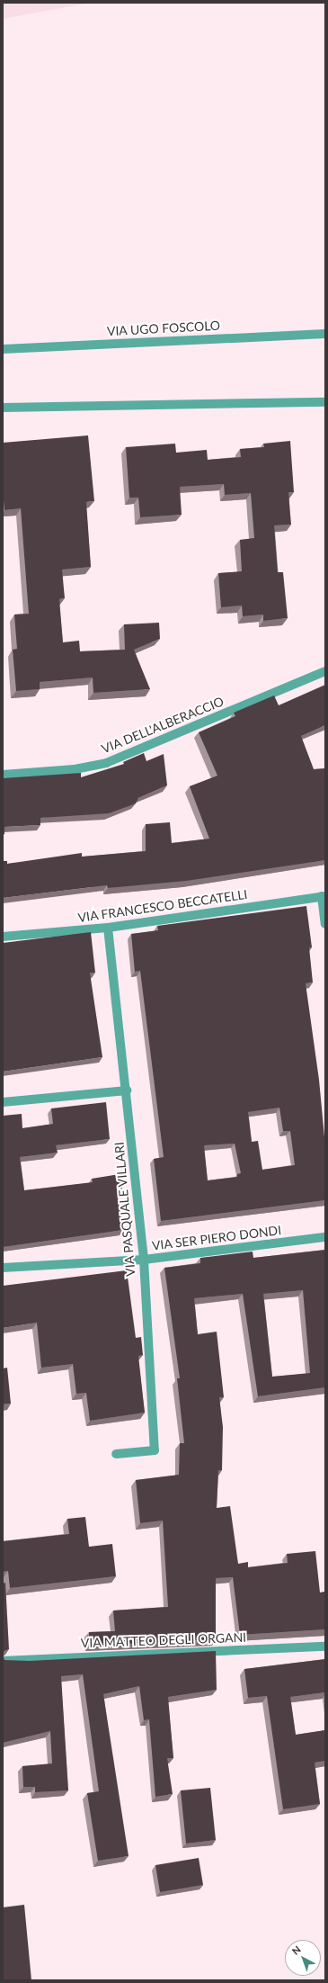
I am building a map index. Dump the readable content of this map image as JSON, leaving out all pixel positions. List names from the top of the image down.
{
  "streets": {
    "street": [
      "VIA UGO FOSCOLO",
      "VIA DELL'ALBERACCIO",
      "VIA FRANCESCO BECCATELLI",
      "VIA PASQUALE VILLARI",
      "VIA SER PIERO DONDI",
      "VIA MATTEO DEGLI ORGANI"
    ]
  },
  "crossings": [
    ["VIA FRANCESCO BECCATELLI", "VIA PASQUALE VILLARI"],
    ["VIA PASQUALE VILLARI", "VIA SER PIERO DONDI"]
  ],
  "north": "top left"
}
